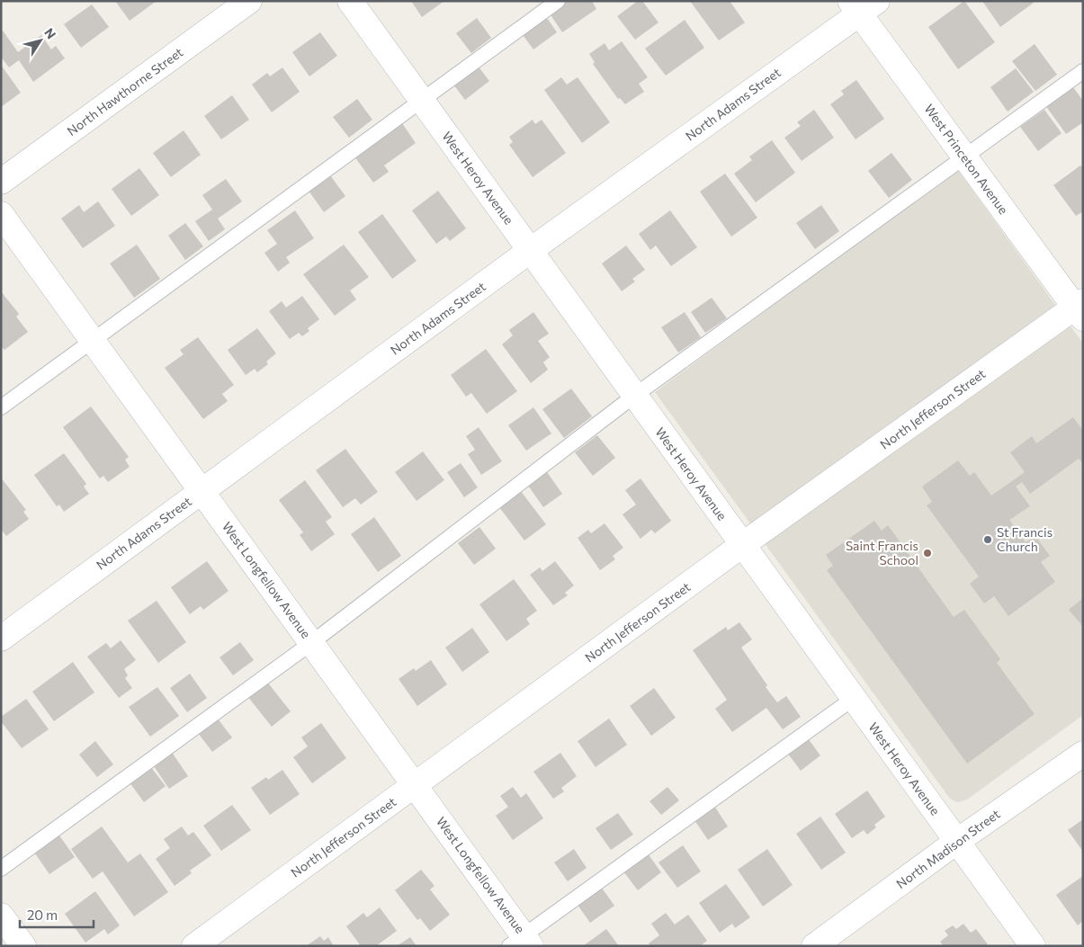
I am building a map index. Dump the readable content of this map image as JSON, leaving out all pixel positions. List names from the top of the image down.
{
  "streets": {
    "street": [
      "North Hawthorne Street",
      "North Adams Street",
      "West Princeton Avenue",
      "West Heroy Avenue",
      "North Jefferson Street",
      "West Longfellow Avenue",
      "North Madison Street"
    ]
  },
  "crossings": [
    ["North Adams Street", "West Princeton Avenue"],
    ["North Adams Street", "West Heroy Avenue"],
    ["North Adams Street", "West Longfellow Avenue"],
    ["West Princeton Avenue", "North Jefferson Street"],
    ["West Heroy Avenue", "North Jefferson Street"],
    ["West Heroy Avenue", "North Madison Street"],
    ["North Jefferson Street", "West Longfellow Avenue"]
  ],
  "places": ["St Francis Church", "Saint Francis School"],
  "scale_bar": "20 m",
  "north": "top right"
}
